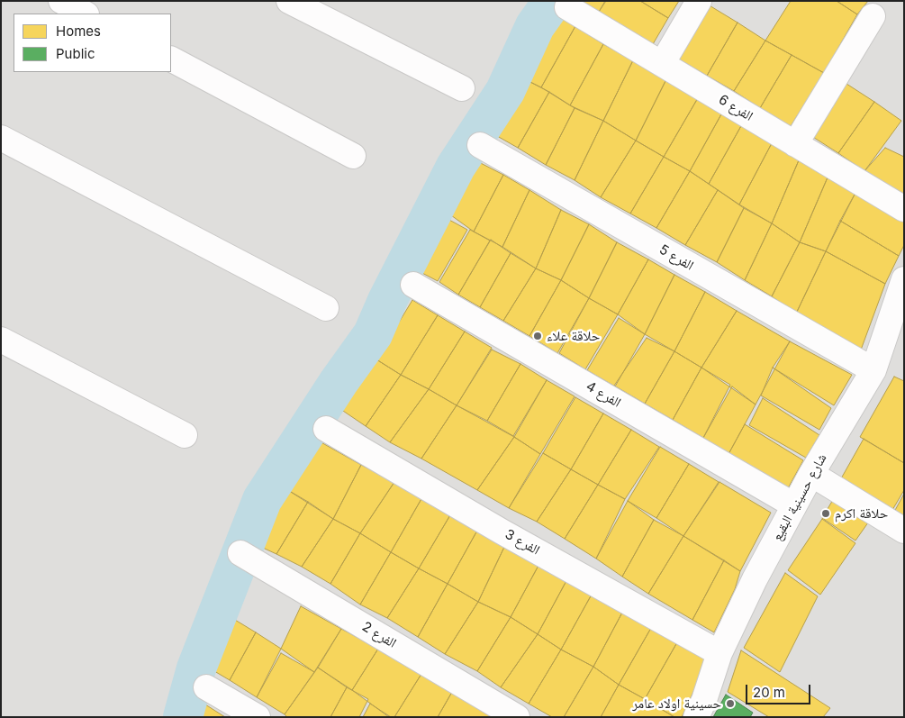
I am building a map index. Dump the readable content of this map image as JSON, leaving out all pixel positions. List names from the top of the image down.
{
  "streets": {
    "street": [
      "الفرع 6",
      "الفرع 5",
      "الفرع 4",
      "شارع حسينية البقيع",
      "الفرع 3",
      "الفرع 2"
    ]
  },
  "crossings": [
    ["الفرع 5", "شارع حسينية البقيع"],
    ["الفرع 4", "شارع حسينية البقيع"],
    ["شارع حسينية البقيع", "الفرع 3"]
  ],
  "places": ["حلاقة علاء", "حلاقة اكرم", "حسينية اولاد عامر"],
  "legend": ["Homes", "Public"],
  "scale_bar": "20 m"
}
